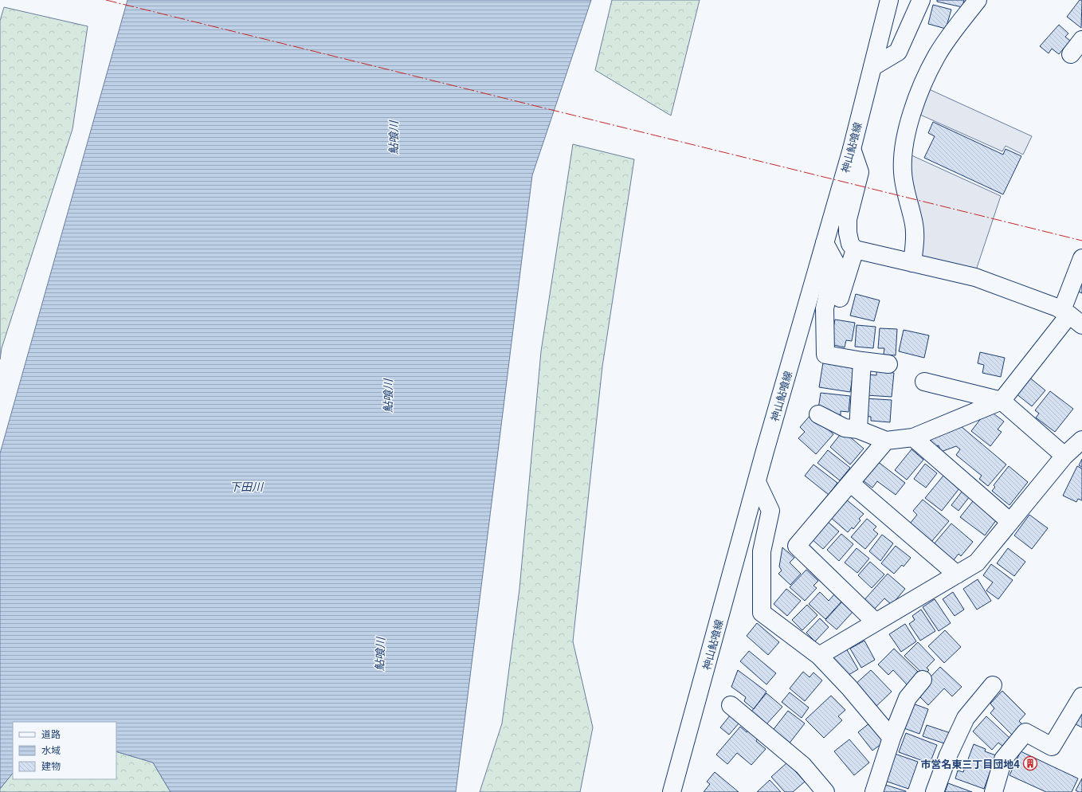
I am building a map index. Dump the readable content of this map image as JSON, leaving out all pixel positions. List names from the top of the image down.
{
  "streets": {
    "street": ["神山鮎喰線"]
  },
  "water": ["鮎喰川", "下田川"],
  "places": {
    "building": ["市営名東三丁目団地4"]
  },
  "legend": ["道路", "水域", "建物"]
}
